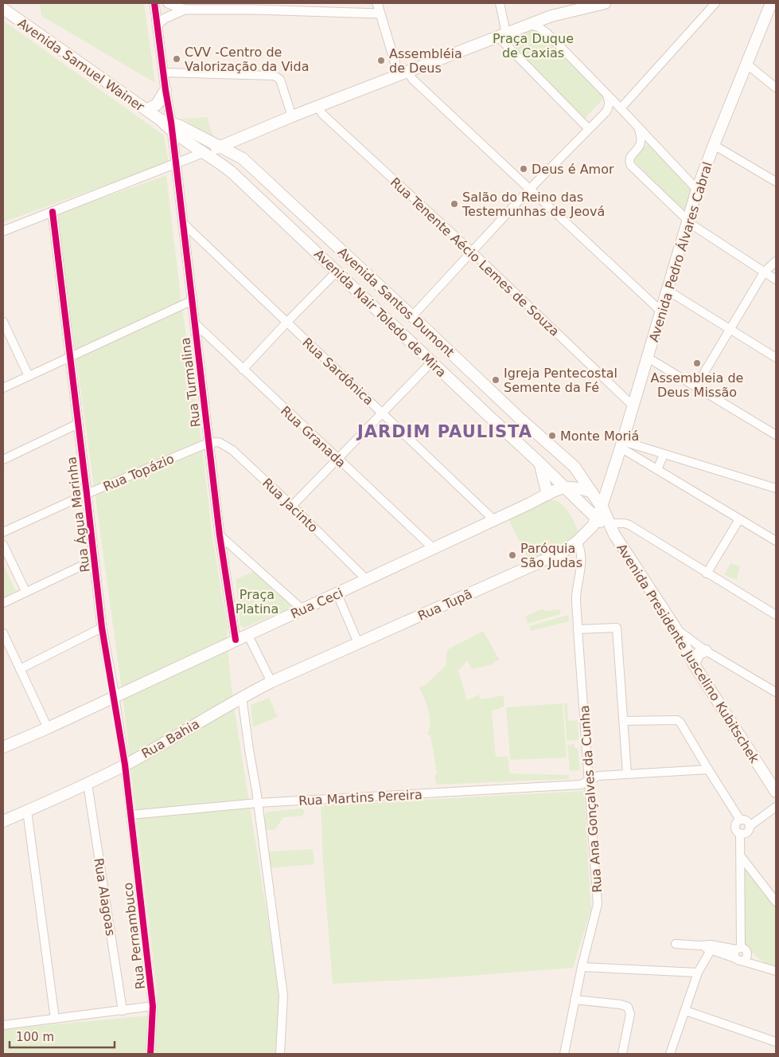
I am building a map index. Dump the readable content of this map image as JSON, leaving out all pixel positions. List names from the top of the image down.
{
  "streets": {
    "main road": [
      "Avenida Samuel Wainer",
      "Avenida Pedro Álvares Cabral",
      "Avenida Santos Dumont",
      "Avenida Nair Toledo de Mira",
      "Rua Ceci",
      "Rua Tupã",
      "Avenida Presidente Juscelino Kubitschek",
      "Rua Bahia"
    ],
    "street": [
      "Rua Tenente Aécio Lemes de Souza",
      "Rua Sardônica",
      "Rua Turmalina",
      "Rua Granada",
      "Rua Topázio",
      "Rua Jacinto",
      "Rua Água Marinha",
      "Rua Martins Pereira",
      "Rua Ana Gonçalves da Cunha",
      "Rua Alagoas",
      "Rua Pernambuco"
    ]
  },
  "crossings": [
    ["Avenida Samuel Wainer", "Avenida Santos Dumont"],
    ["Avenida Samuel Wainer", "Rua Turmalina"],
    ["Avenida Pedro Álvares Cabral", "Rua Tenente Aécio Lemes de Souza"],
    ["Avenida Pedro Álvares Cabral", "Avenida Santos Dumont"],
    ["Avenida Pedro Álvares Cabral", "Rua Tupã"],
    ["Avenida Pedro Álvares Cabral", "Avenida Presidente Juscelino Kubitschek"],
    ["Avenida Santos Dumont", "Rua Turmalina"],
    ["Avenida Santos Dumont", "Rua Tupã"],
    ["Avenida Santos Dumont", "Avenida Presidente Juscelino Kubitschek"],
    ["Rua Sardônica", "Rua Turmalina"],
    ["Rua Sardônica", "Rua Ceci"],
    ["Rua Turmalina", "Rua Granada"],
    ["Rua Turmalina", "Rua Topázio"],
    ["Rua Turmalina", "Rua Jacinto"],
    ["Rua Turmalina", "Rua Ceci"],
    ["Rua Granada", "Rua Ceci"],
    ["Rua Topázio", "Rua Jacinto"],
    ["Rua Topázio", "Rua Água Marinha"],
    ["Rua Jacinto", "Rua Ceci"],
    ["Rua Água Marinha", "Rua Ceci"],
    ["Rua Água Marinha", "Rua Bahia"],
    ["Rua Água Marinha", "Rua Martins Pereira"],
    ["Rua Água Marinha", "Rua Pernambuco"],
    ["Rua Tupã", "Avenida Presidente Juscelino Kubitschek"],
    ["Rua Tupã", "Rua Bahia"],
    ["Rua Tupã", "Rua Ana Gonçalves da Cunha"],
    ["Rua Bahia", "Rua Alagoas"],
    ["Rua Martins Pereira", "Rua Ana Gonçalves da Cunha"],
    ["Rua Martins Pereira", "Rua Pernambuco"]
  ],
  "districts": ["JARDIM PAULISTA"],
  "parks": ["Praça Duque de Caxias", "Praça Platina"],
  "places": [
    "CVV -Centro de Valorização da Vida",
    "Assembléia de Deus",
    "Deus é Amor",
    "Salão do Reino das Testemunhas de Jeová",
    "Assembleia de Deus Missão",
    "Igreja Pentecostal Semente da Fé",
    "Monte Moriá",
    "Paróquia São Judas"
  ],
  "scale_bar": "100 m"
}
